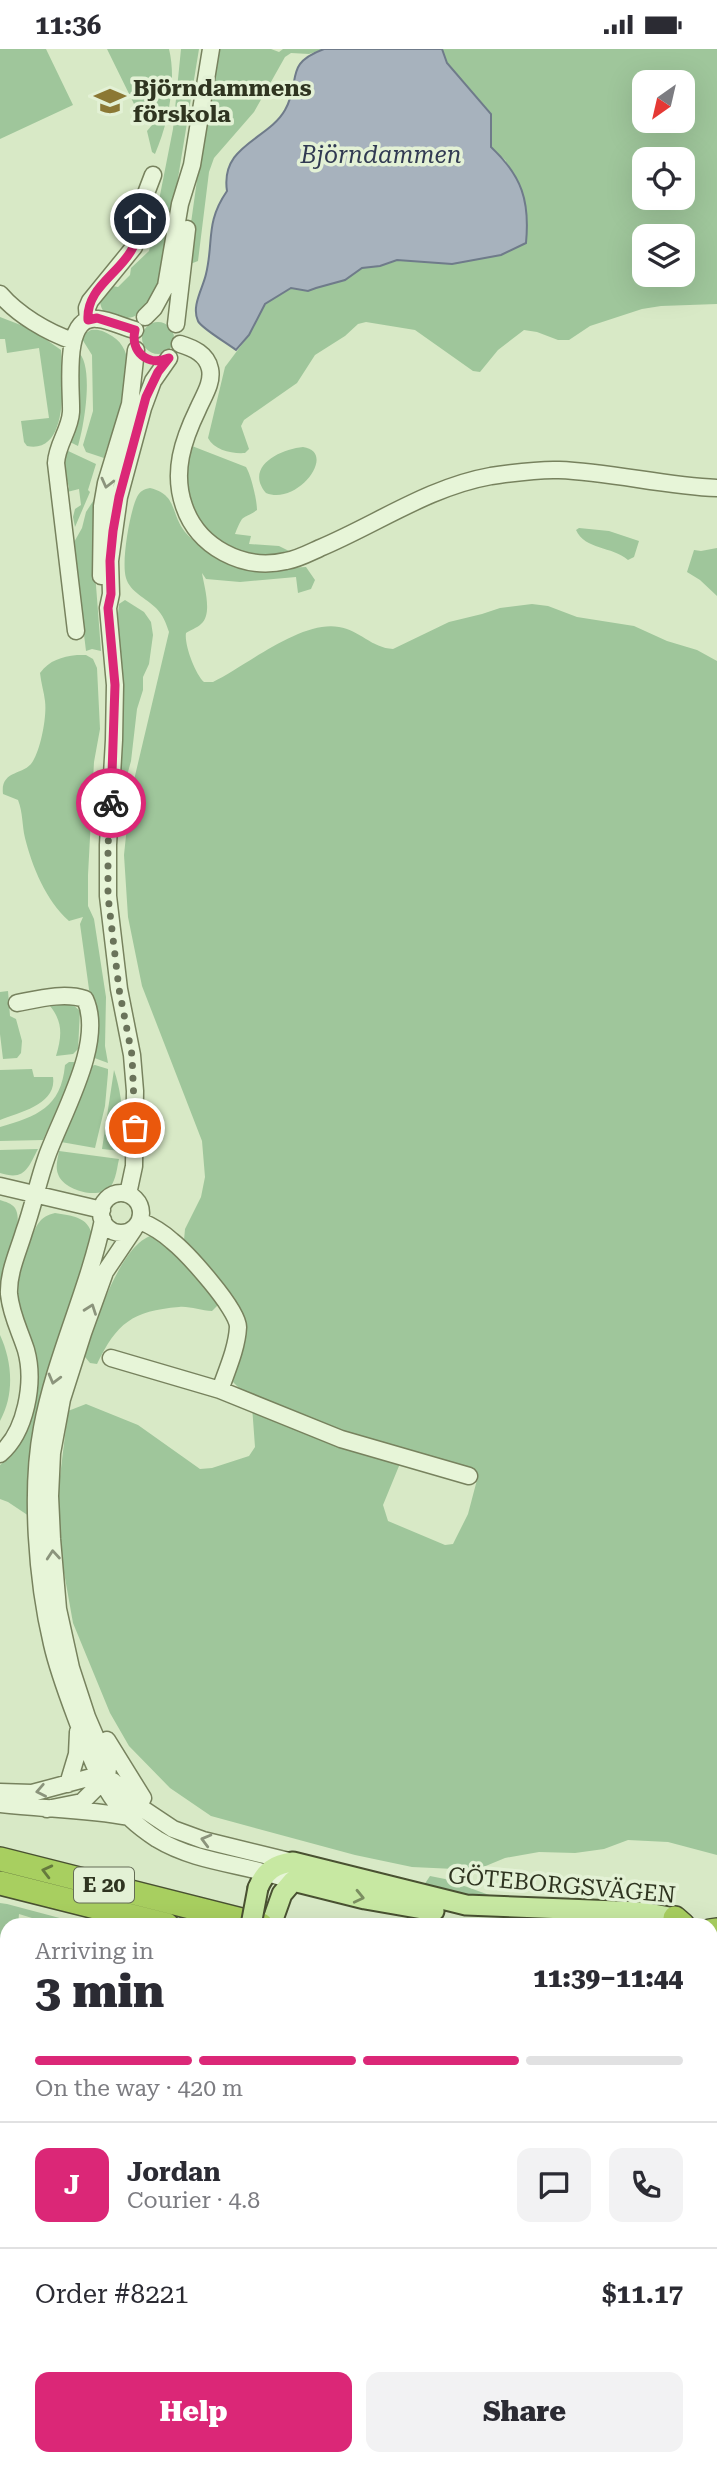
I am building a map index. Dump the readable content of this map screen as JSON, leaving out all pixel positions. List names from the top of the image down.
{
  "streets": {
    "highway": ["E 20"],
    "main road": ["GÖTEBORGSVÄGEN"]
  },
  "water": ["Björndammen"],
  "places": {
    "school or university": ["Björndammens förskola"]
  },
  "north": "bottom left",
  "page": {
    "status": "11:36",
    "heading": ["3 min", "Arriving in", "11:39–11:44"],
    "panel": [
      "Jordan",
      "Courier · 4.8",
      "Order #8221",
      "$11.17"
    ],
    "bar": "On the way · 420 m",
    "round": "J",
    "buttons": ["Help", "Share"]
  }
}
